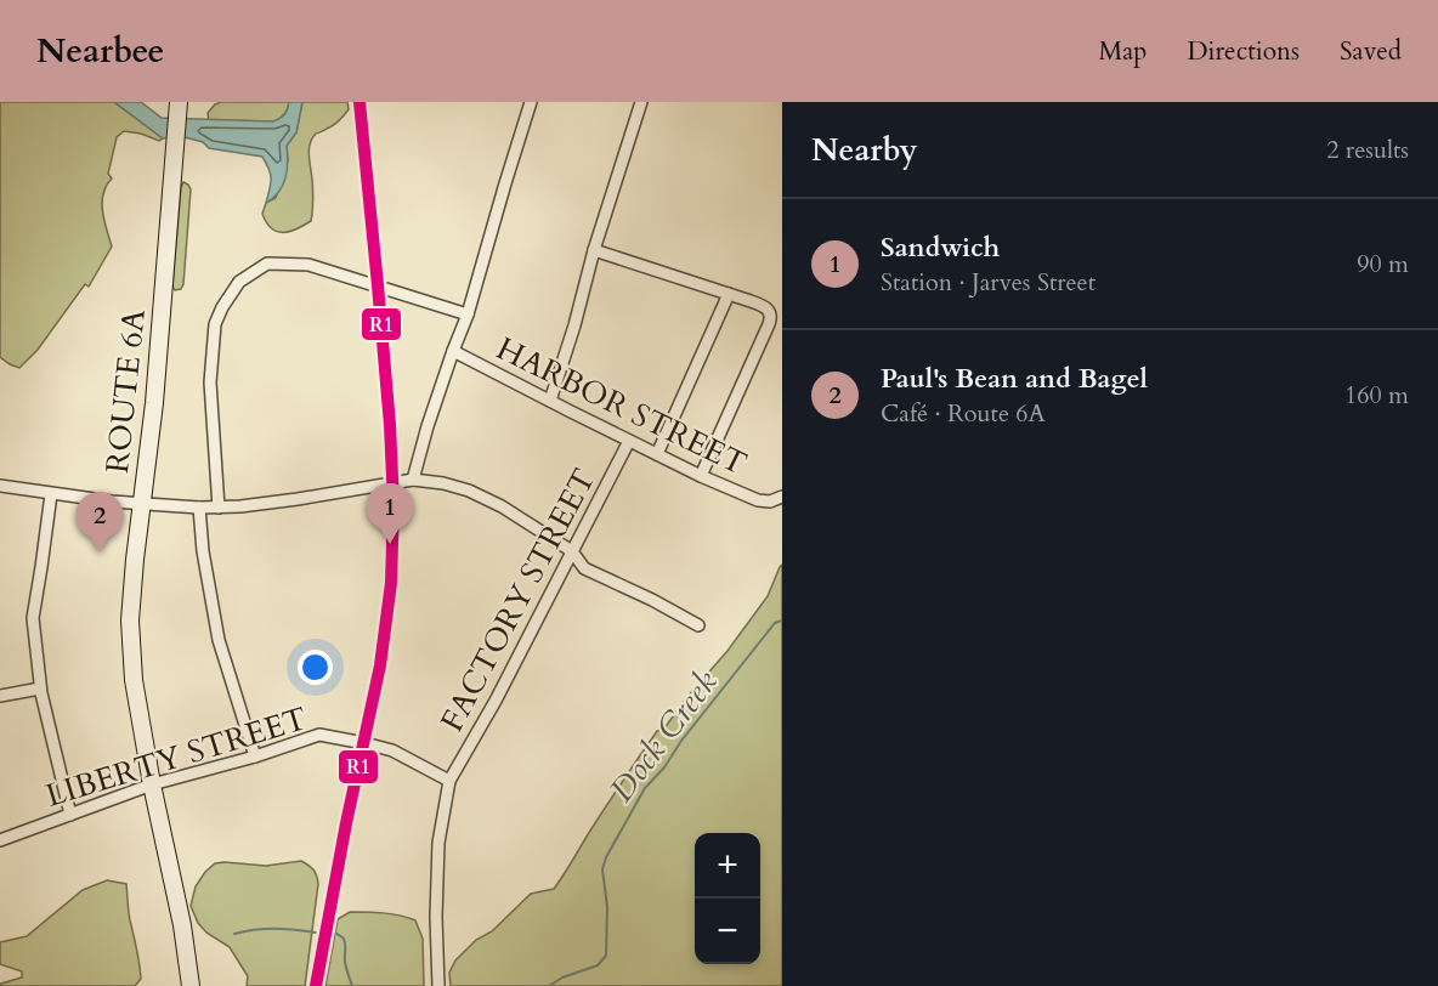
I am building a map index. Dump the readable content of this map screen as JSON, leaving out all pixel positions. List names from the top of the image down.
{
  "streets": {
    "main road": ["ROUTE 6A"],
    "street": ["HARBOR STREET", "FACTORY STREET", "LIBERTY STREET"]
  },
  "crossings": [
    ["ROUTE 6A", "LIBERTY STREET"],
    ["HARBOR STREET", "FACTORY STREET"],
    ["FACTORY STREET", "LIBERTY STREET"]
  ],
  "water": ["Dock Creek"],
  "lines": ["transit line R1"],
  "page": {
    "header": "Nearbee",
    "nav": ["Map", "Directions", "Saved"],
    "heading": ["Nearby", "2 results"],
    "list": [
      {
        "mark": "1",
        "name": "Sandwich",
        "note": "Station · Jarves Street",
        "value": "90 m"
      },
      {
        "mark": "2",
        "name": "Paul's Bean and Bagel",
        "note": "Café · Route 6A",
        "value": "160 m"
      }
    ],
    "pins": ["1", "2"],
    "map_buttons": ["+", "−"]
  }
}
